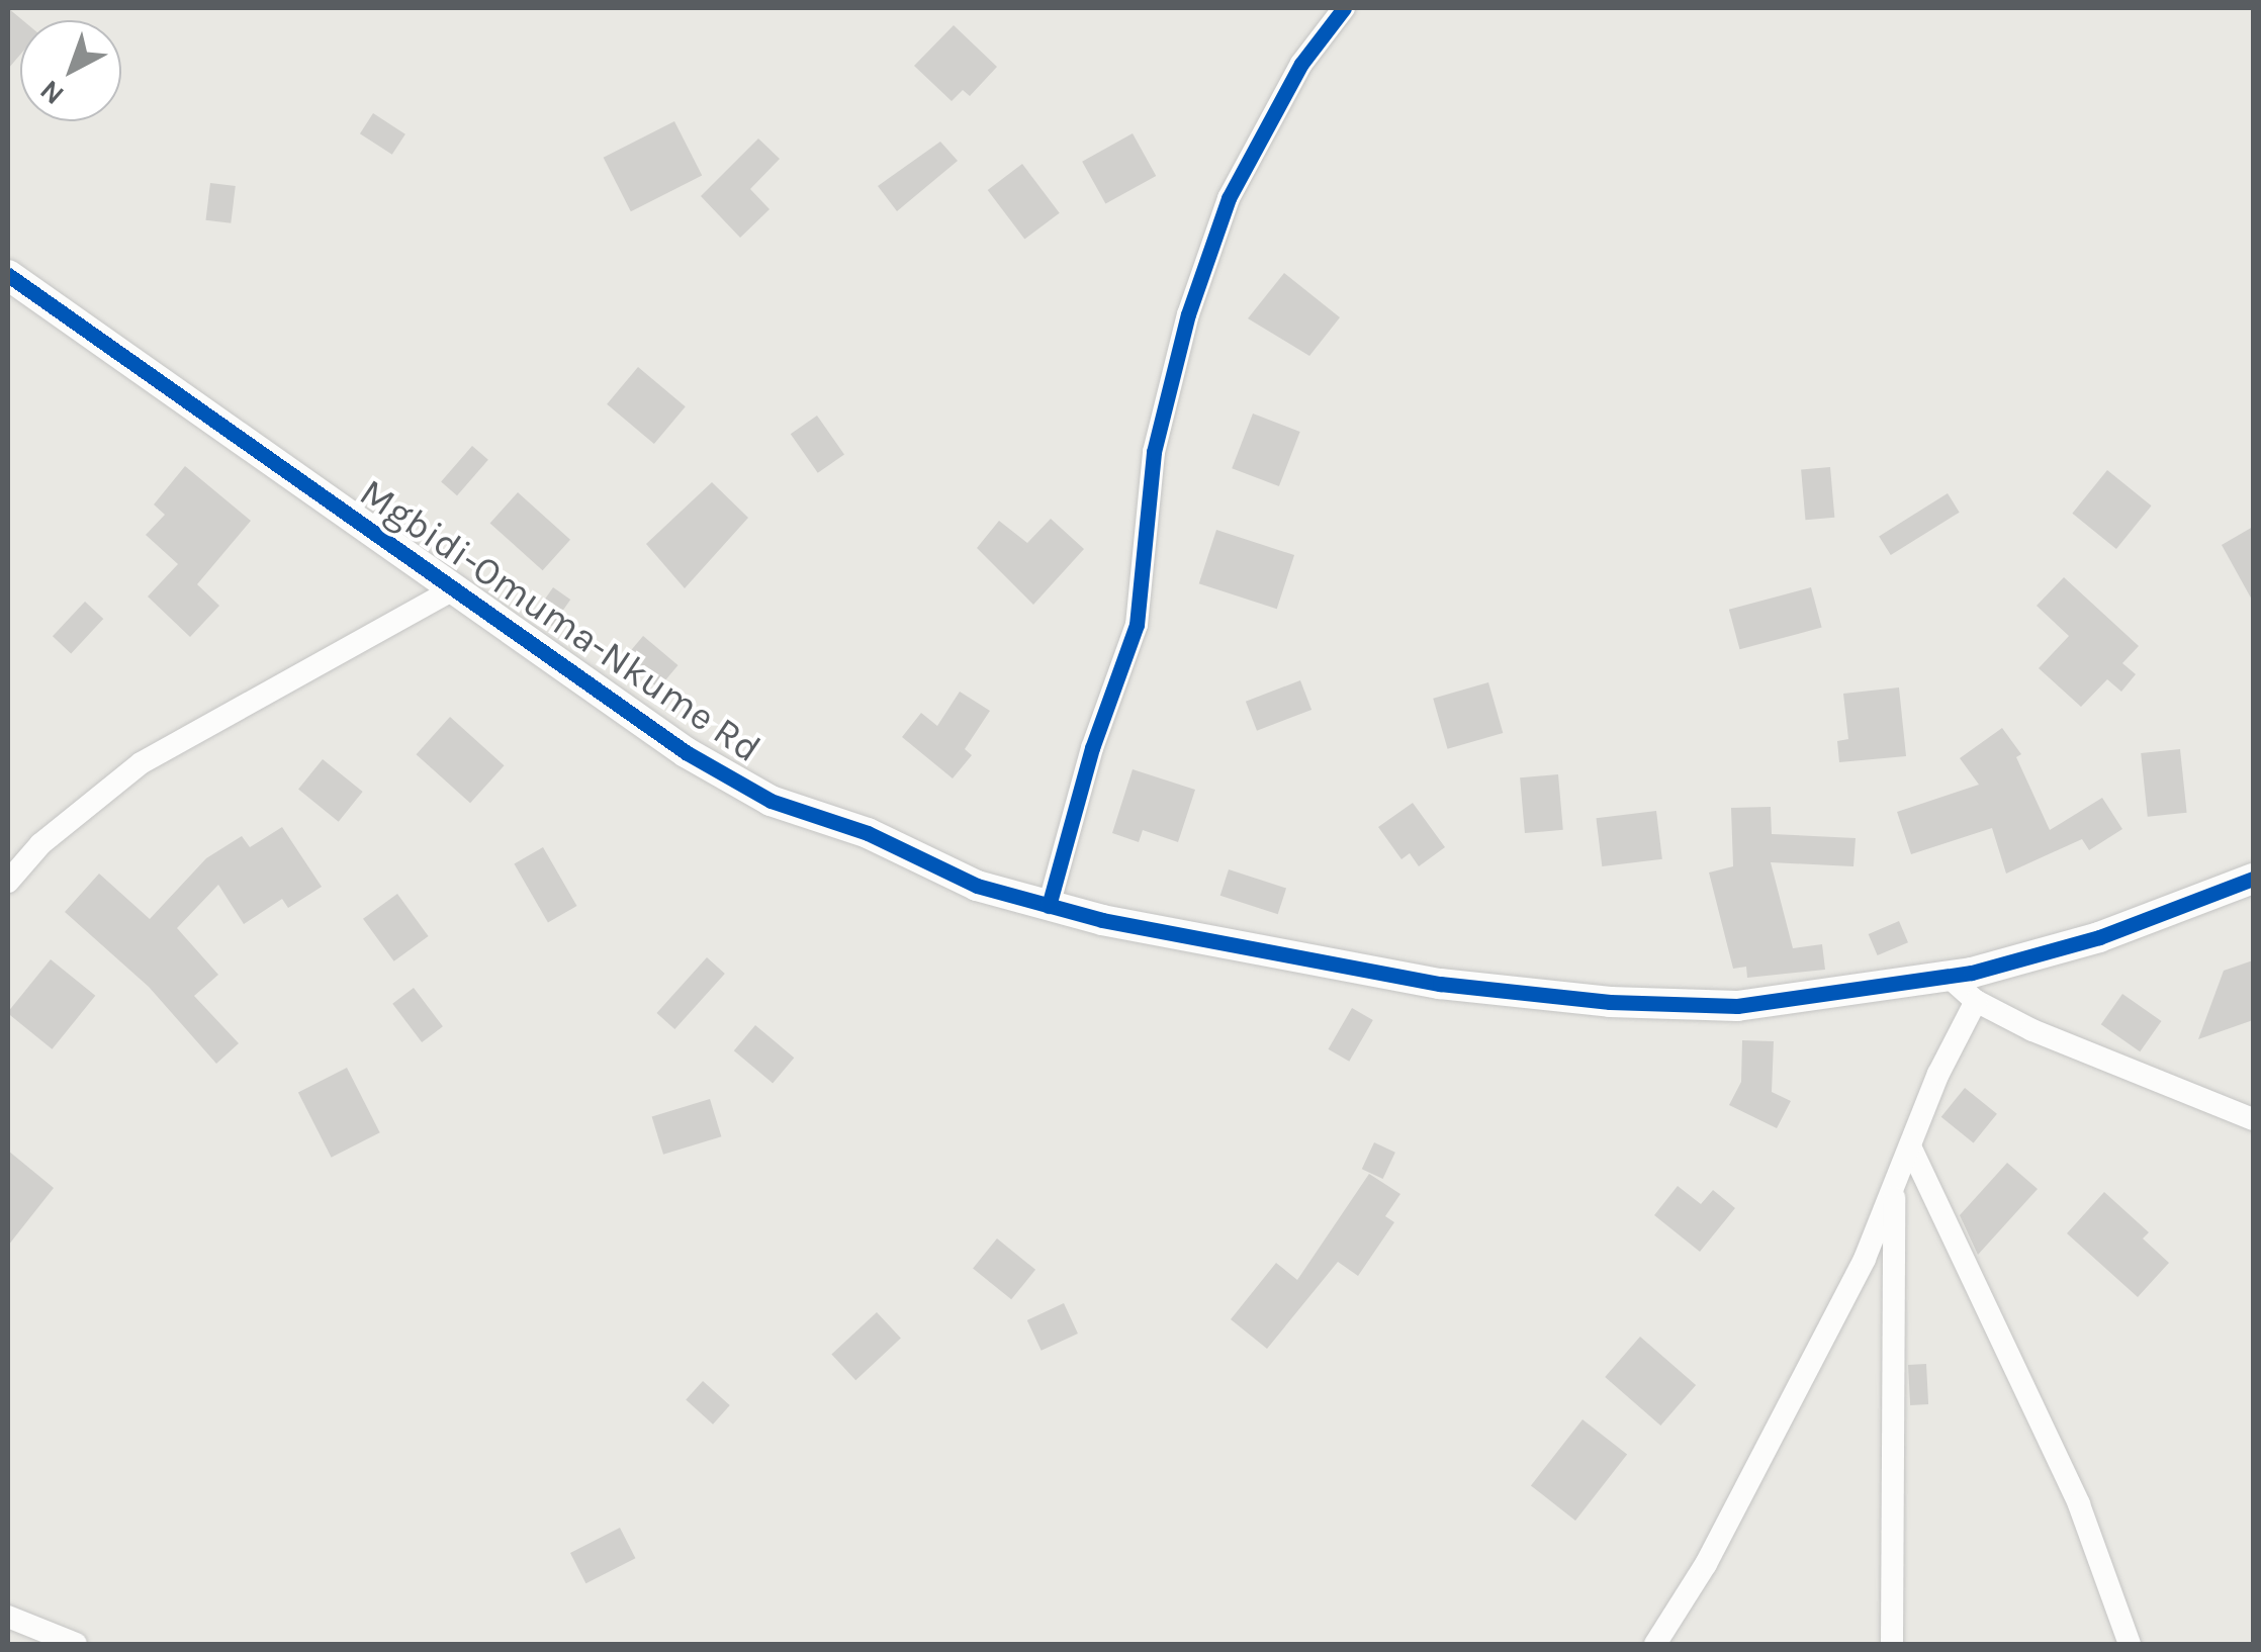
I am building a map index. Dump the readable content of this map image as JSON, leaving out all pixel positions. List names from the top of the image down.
{
  "streets": {
    "street": ["Mgbidi-Omuma-Nkume Rd"]
  },
  "north": "bottom left"
}
